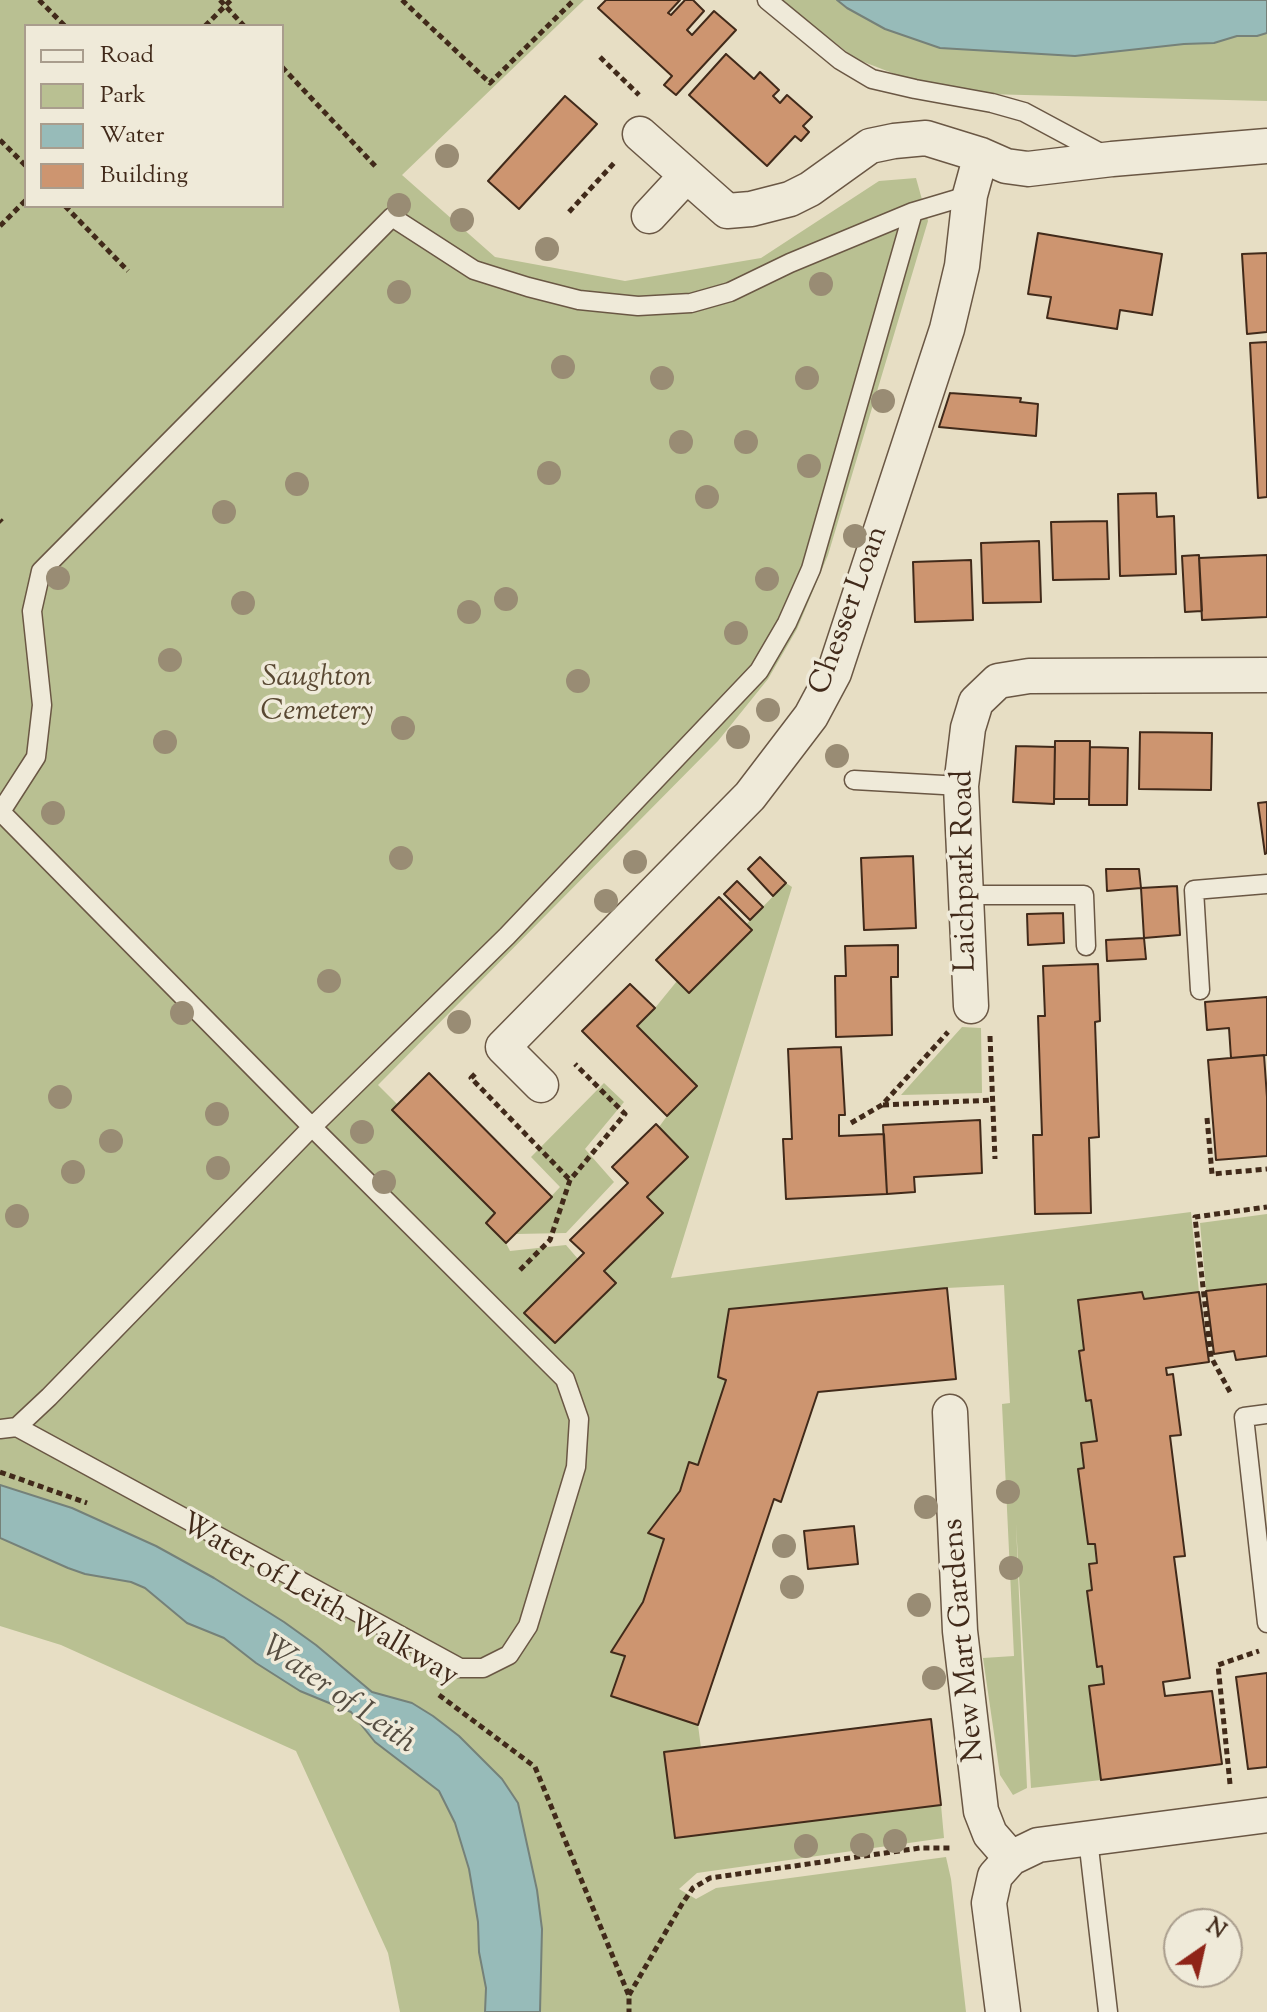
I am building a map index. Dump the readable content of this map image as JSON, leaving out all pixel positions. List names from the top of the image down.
{
  "streets": {
    "street": ["Chesser Loan", "Laichpark Road", "New Mart Gardens"],
    "path": ["Water of Leith Walkway"]
  },
  "water": ["Water of Leith"],
  "parks": ["Saughton Cemetery"],
  "legend": [
    "Road",
    "Park",
    "Water",
    "Building"
  ],
  "north": "top right"
}
